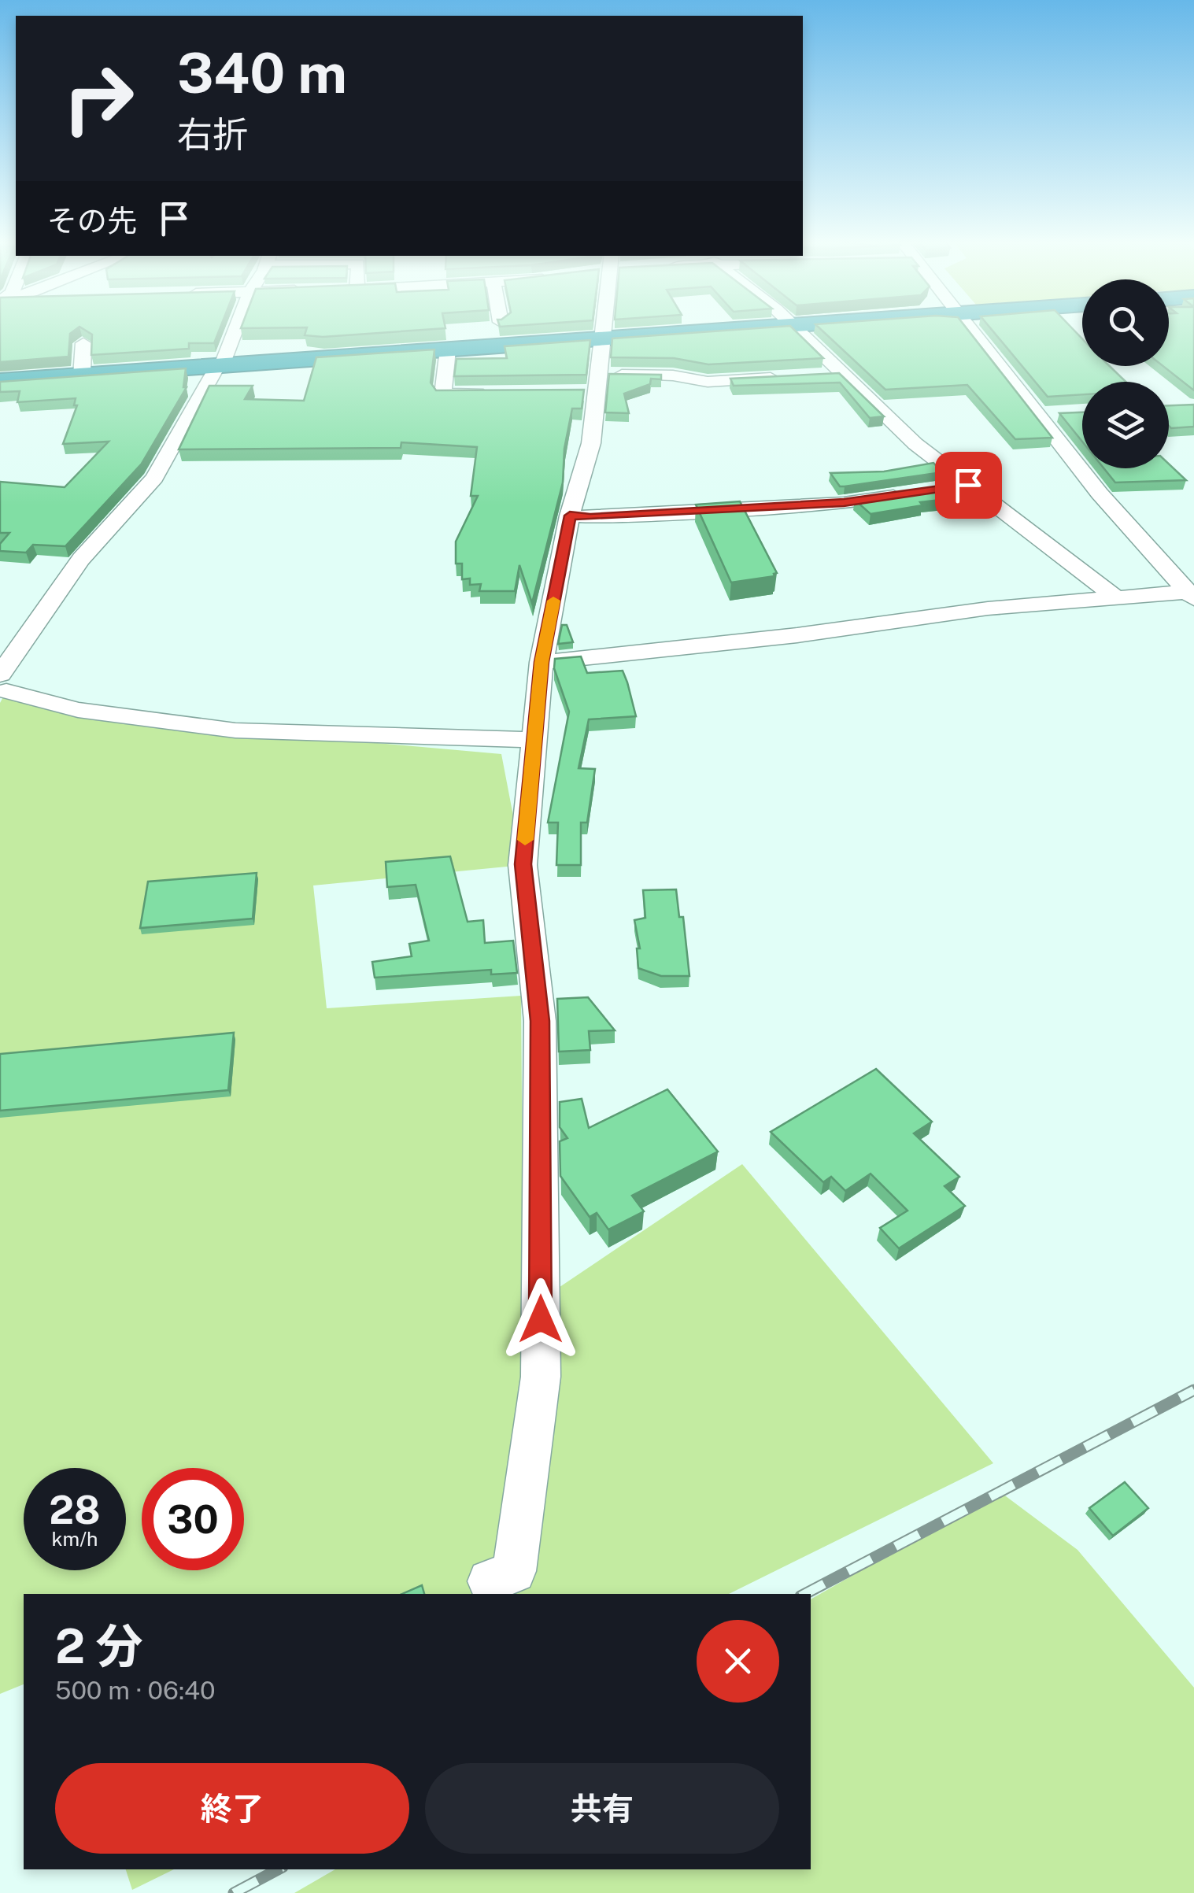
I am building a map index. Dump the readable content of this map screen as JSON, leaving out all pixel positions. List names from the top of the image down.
{
  "page": {
    "turn": ["340 m", "右折"],
    "then": "その先",
    "speed": "28 km/h",
    "limit": "30",
    "heading": ["2 分", "500 m · 06:40"],
    "buttons": ["終了", "共有"]
  }
}
